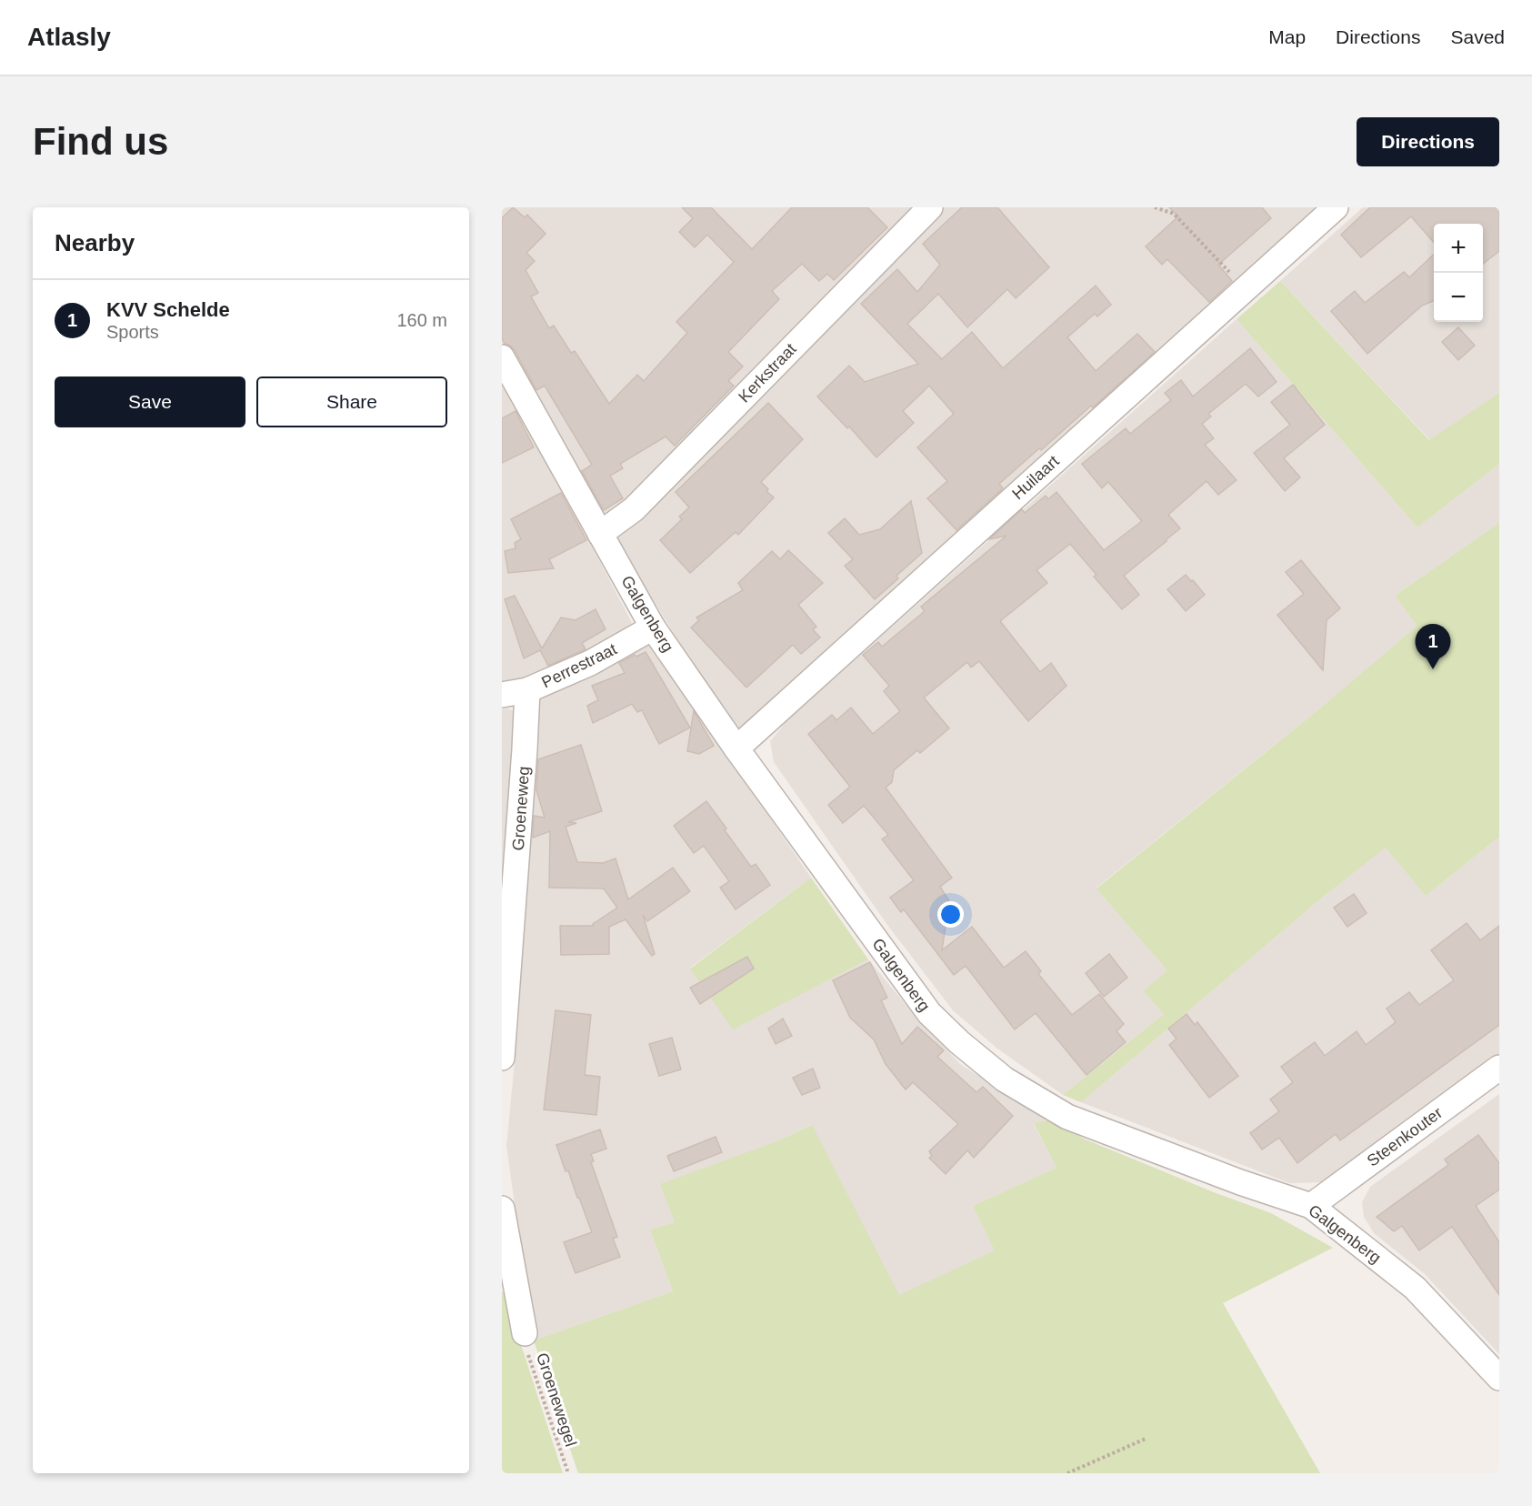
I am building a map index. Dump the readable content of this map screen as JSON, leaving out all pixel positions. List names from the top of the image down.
{
  "streets": {
    "street": [
      "Kerkstraat",
      "Huilaart",
      "Galgenberg",
      "Perrestraat",
      "Groeneweg",
      "Steenkouter"
    ],
    "path": ["Groenewegel"]
  },
  "crossings": [
    ["Kerkstraat", "Galgenberg"],
    ["Huilaart", "Galgenberg"],
    ["Galgenberg", "Perrestraat"],
    ["Galgenberg", "Steenkouter"],
    ["Perrestraat", "Groeneweg"]
  ],
  "page": {
    "header": "Atlasly",
    "nav": ["Map", "Directions", "Saved"],
    "buttons": [
      "Directions",
      ["Save", "Share"]
    ],
    "title": "Find us",
    "heading": "Nearby",
    "map_buttons": ["+", "−"],
    "list": [
      {
        "mark": "1",
        "name": "KVV Schelde",
        "note": "Sports",
        "value": "160 m"
      }
    ],
    "pins": "1"
  }
}
